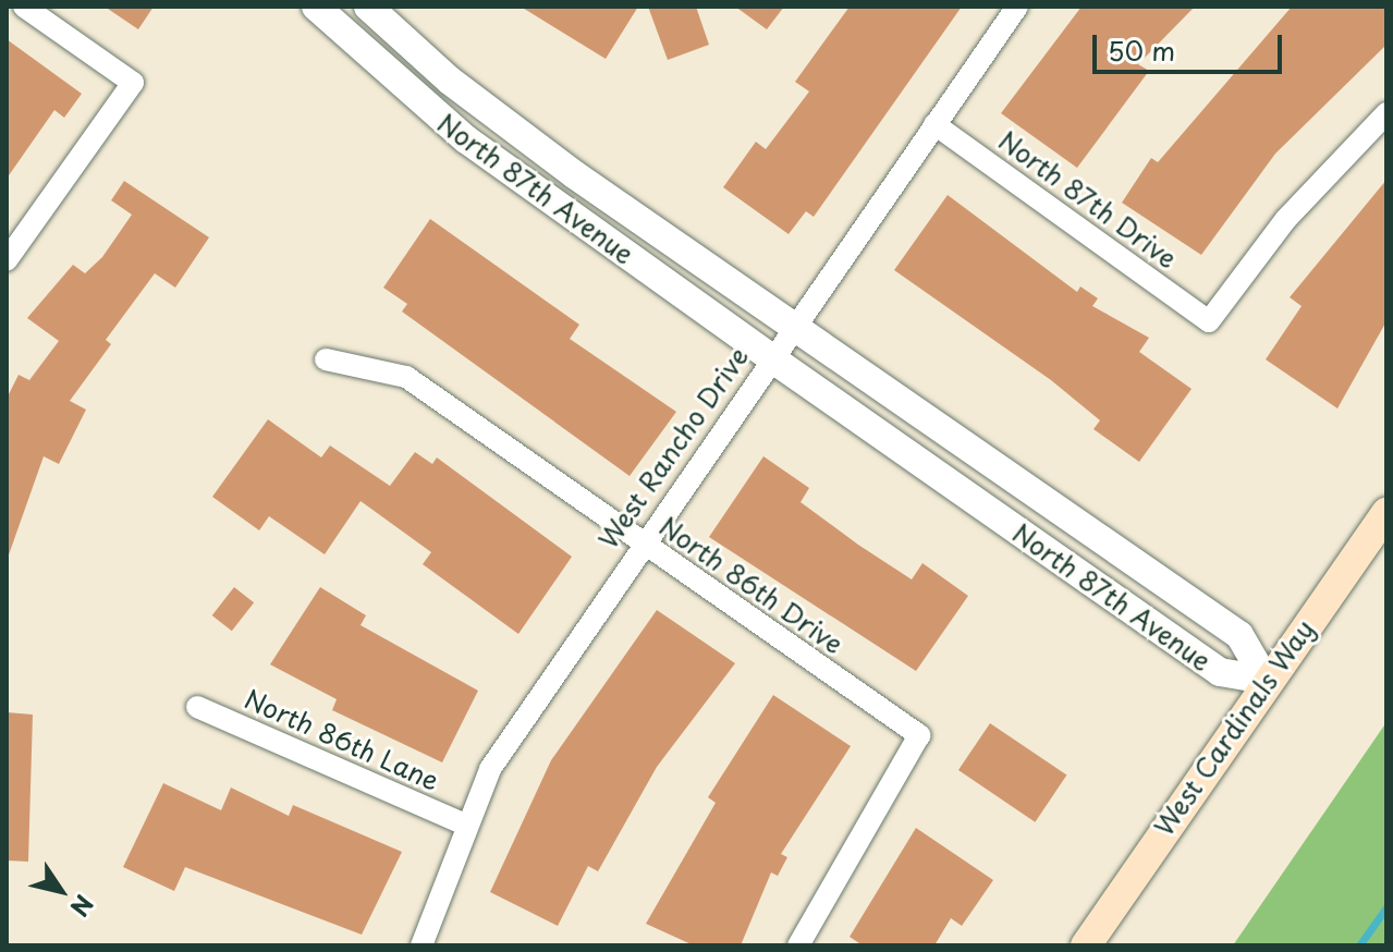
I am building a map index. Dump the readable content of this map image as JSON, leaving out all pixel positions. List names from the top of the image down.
{
  "streets": {
    "main road": ["West Cardinals Way"],
    "street": [
      "North 87th Avenue",
      "North 87th Drive",
      "West Rancho Drive",
      "North 86th Drive",
      "North 86th Lane"
    ]
  },
  "crossings": [
    ["North 87th Avenue", "West Rancho Drive"],
    ["North 87th Avenue", "West Cardinals Way"],
    ["North 87th Drive", "West Rancho Drive"],
    ["West Rancho Drive", "North 86th Drive"],
    ["West Rancho Drive", "North 86th Lane"]
  ],
  "scale_bar": "50 m",
  "north": "bottom right"
}
